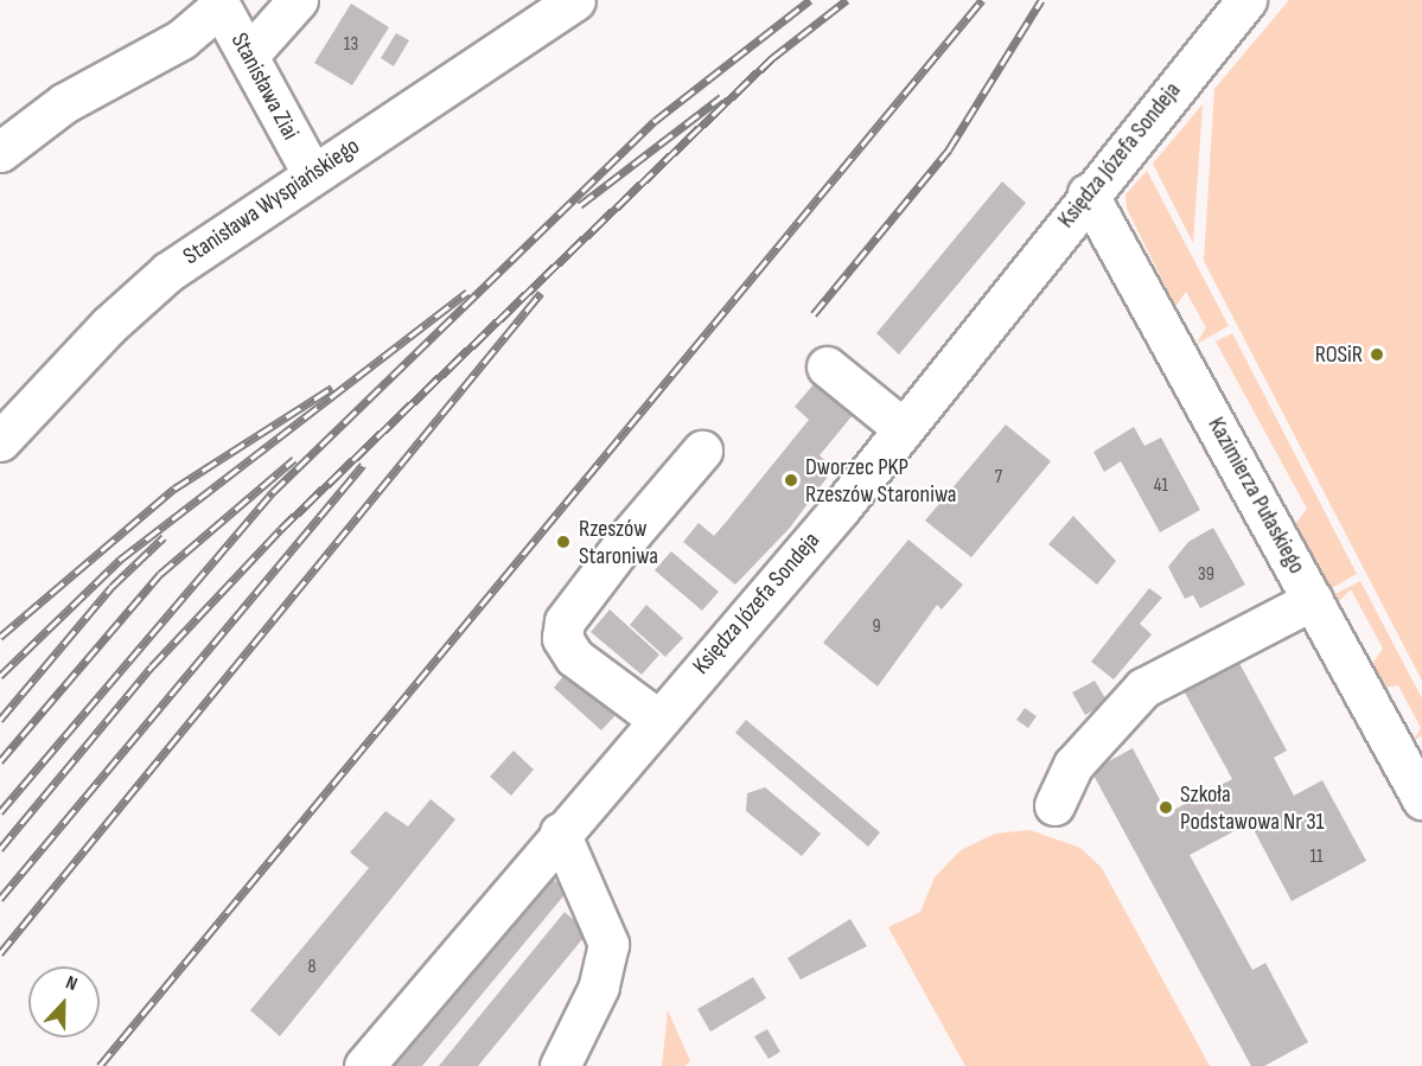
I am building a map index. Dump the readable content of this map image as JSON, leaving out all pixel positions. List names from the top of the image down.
{
  "streets": {
    "street": [
      "Stanisława Ziai",
      "Księdza Józefa Sondeja",
      "Stanisława Wyspiańskiego",
      "Kazimierza Pułaskiego"
    ]
  },
  "crossings": [
    ["Stanisława Ziai", "Stanisława Wyspiańskiego"],
    ["Księdza Józefa Sondeja", "Kazimierza Pułaskiego"]
  ],
  "places": [
    "ROSiR",
    "Dworzec PKP Rzeszów Staroniwa",
    "Rzeszów Staroniwa",
    "Szkoła Podstawowa Nr 31"
  ],
  "house_numbers": [
    "13",
    "7",
    "41",
    "39",
    "9",
    "11",
    "8"
  ],
  "north": "top"
}
